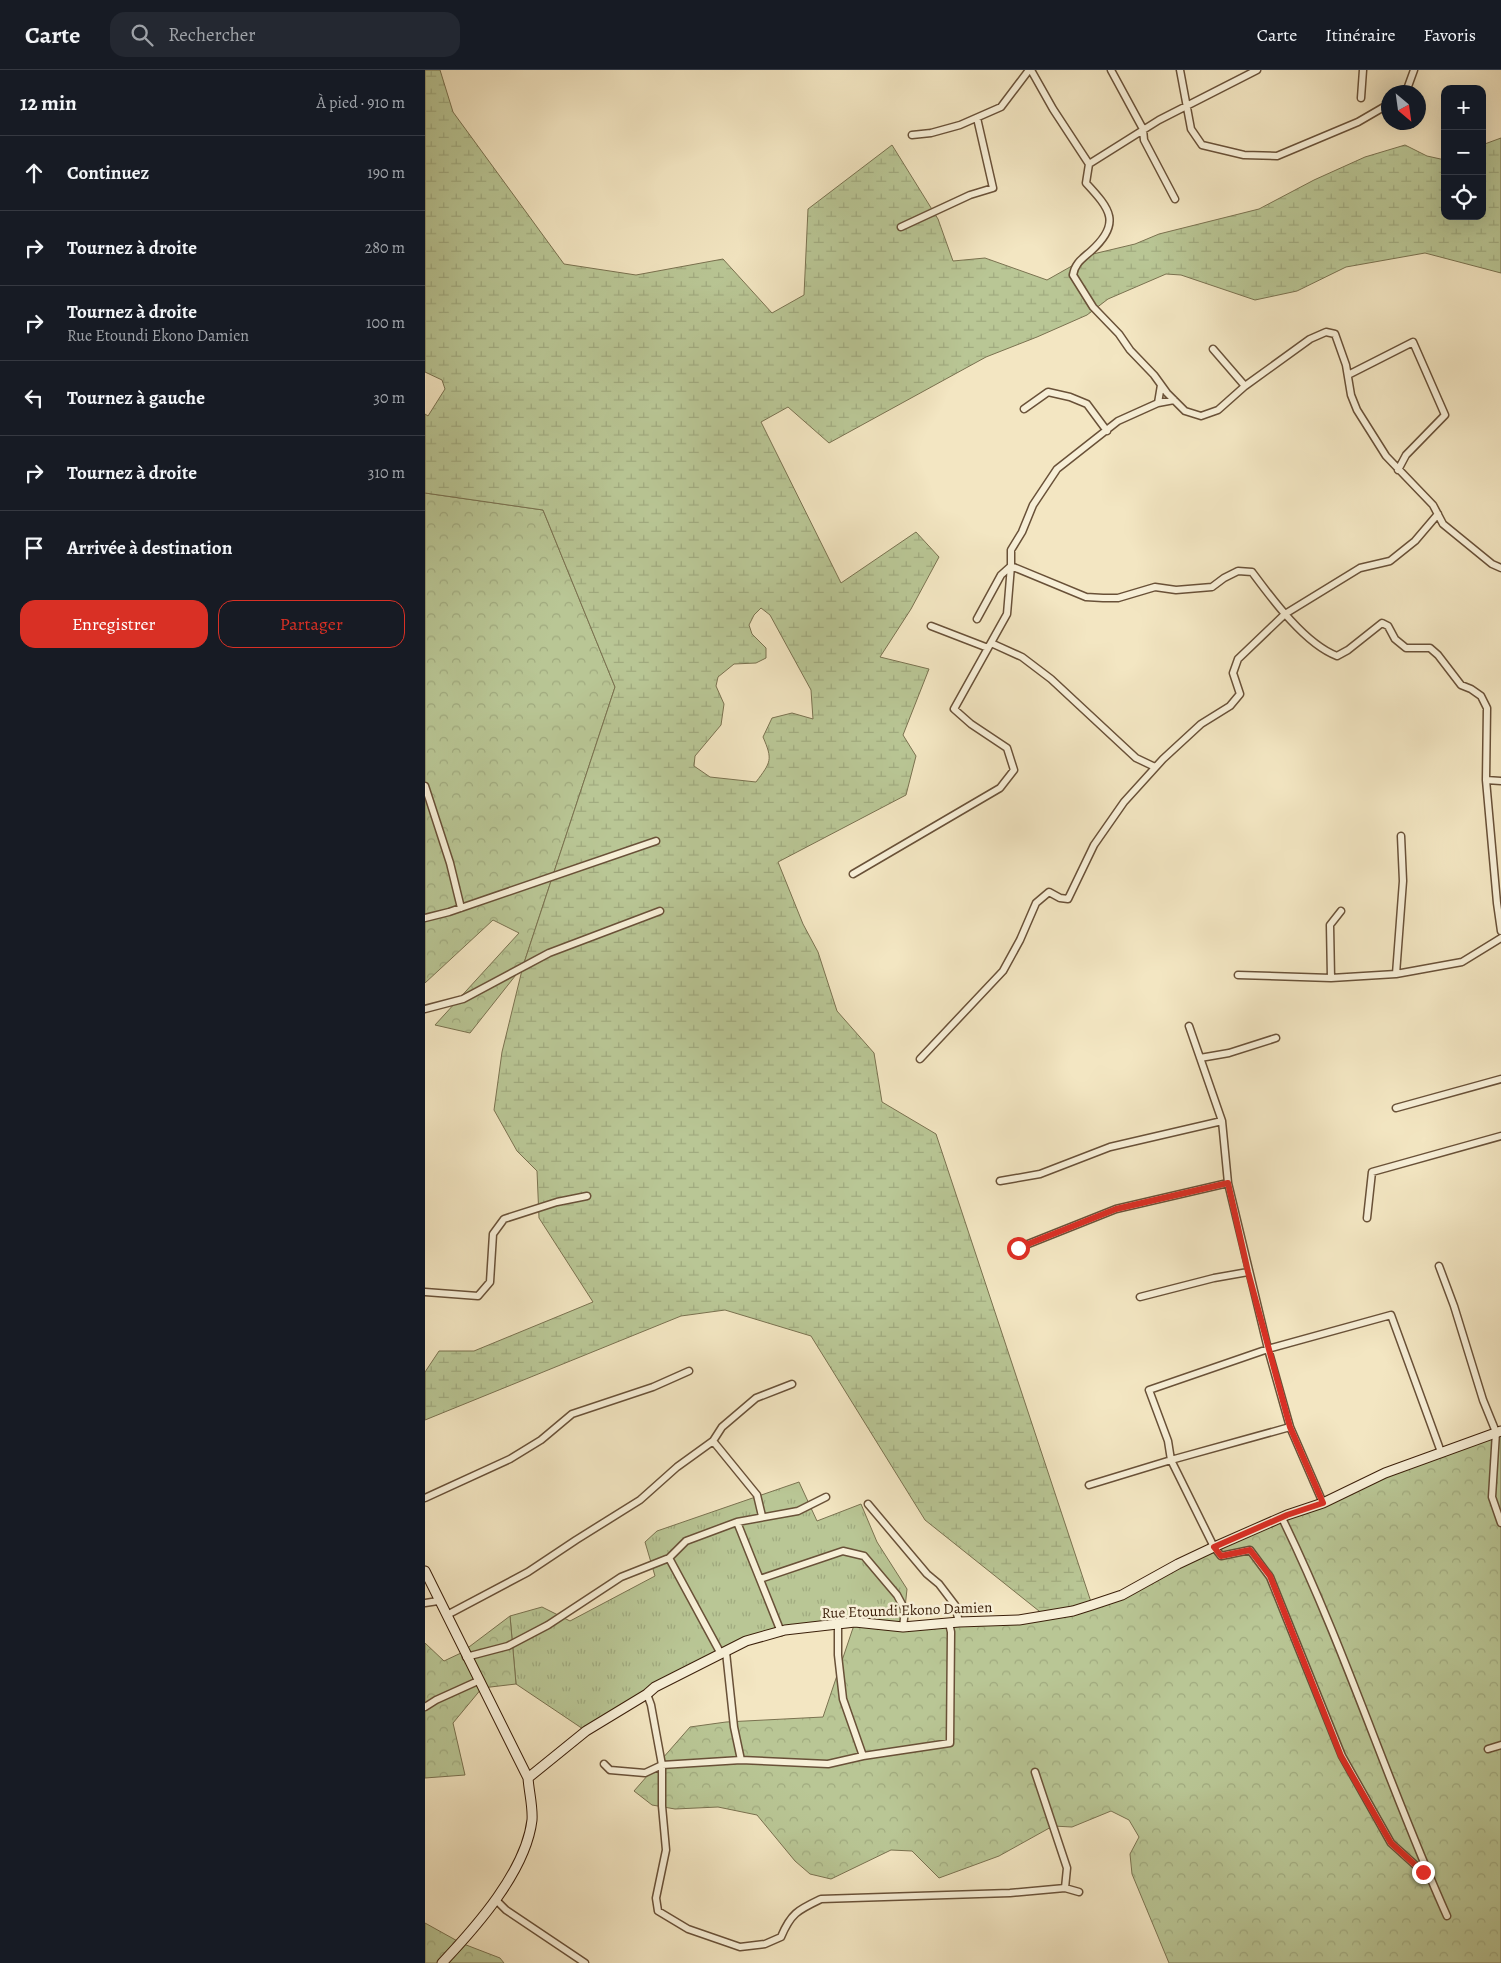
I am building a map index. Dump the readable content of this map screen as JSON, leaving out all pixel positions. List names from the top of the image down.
{
  "streets": {
    "street": ["Rue Etoundi Ekono Damien"]
  },
  "north": "bottom right",
  "page": {
    "header": "Carte",
    "search": "Rechercher",
    "nav": ["Carte", "Itinéraire", "Favoris"],
    "heading": ["12 min", "À pied · 910 m"],
    "map_buttons": ["+", "−"],
    "list": [
      ["Continuez", "190 m"],
      ["Tournez à droite", "280 m"],
      ["Tournez à droite", "Rue Etoundi Ekono Damien", "100 m"],
      ["Tournez à gauche", "30 m"],
      ["Tournez à droite", "310 m"],
      "Arrivée à destination"
    ],
    "buttons": ["Enregistrer", "Partager"]
  }
}
